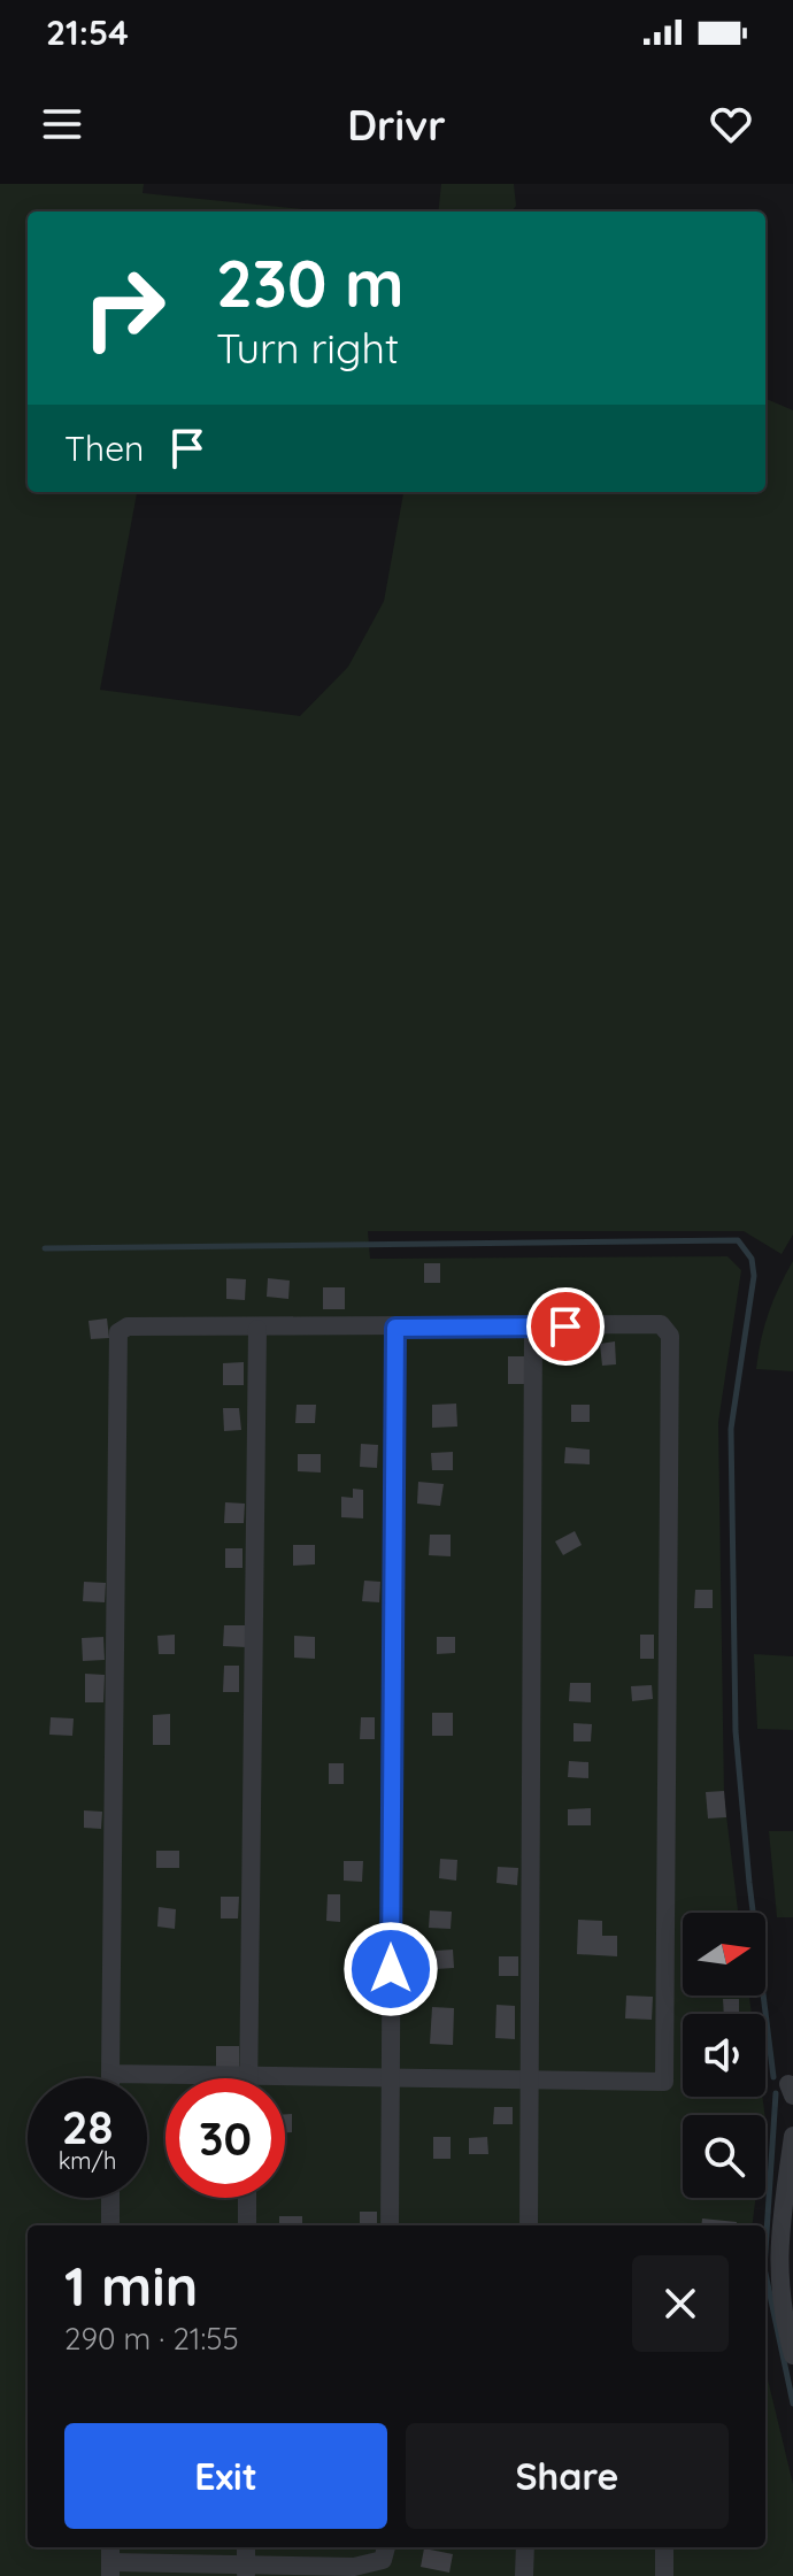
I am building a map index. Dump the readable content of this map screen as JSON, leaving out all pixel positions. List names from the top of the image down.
{
  "north": "right",
  "page": {
    "status": "21:54",
    "header": "Drivr",
    "turn": ["230 m", "Turn right"],
    "then": "Then",
    "speed": "28 km/h",
    "limit": "30",
    "heading": ["1 min", "290 m · 21:55"],
    "buttons": ["Exit", "Share"]
  }
}
